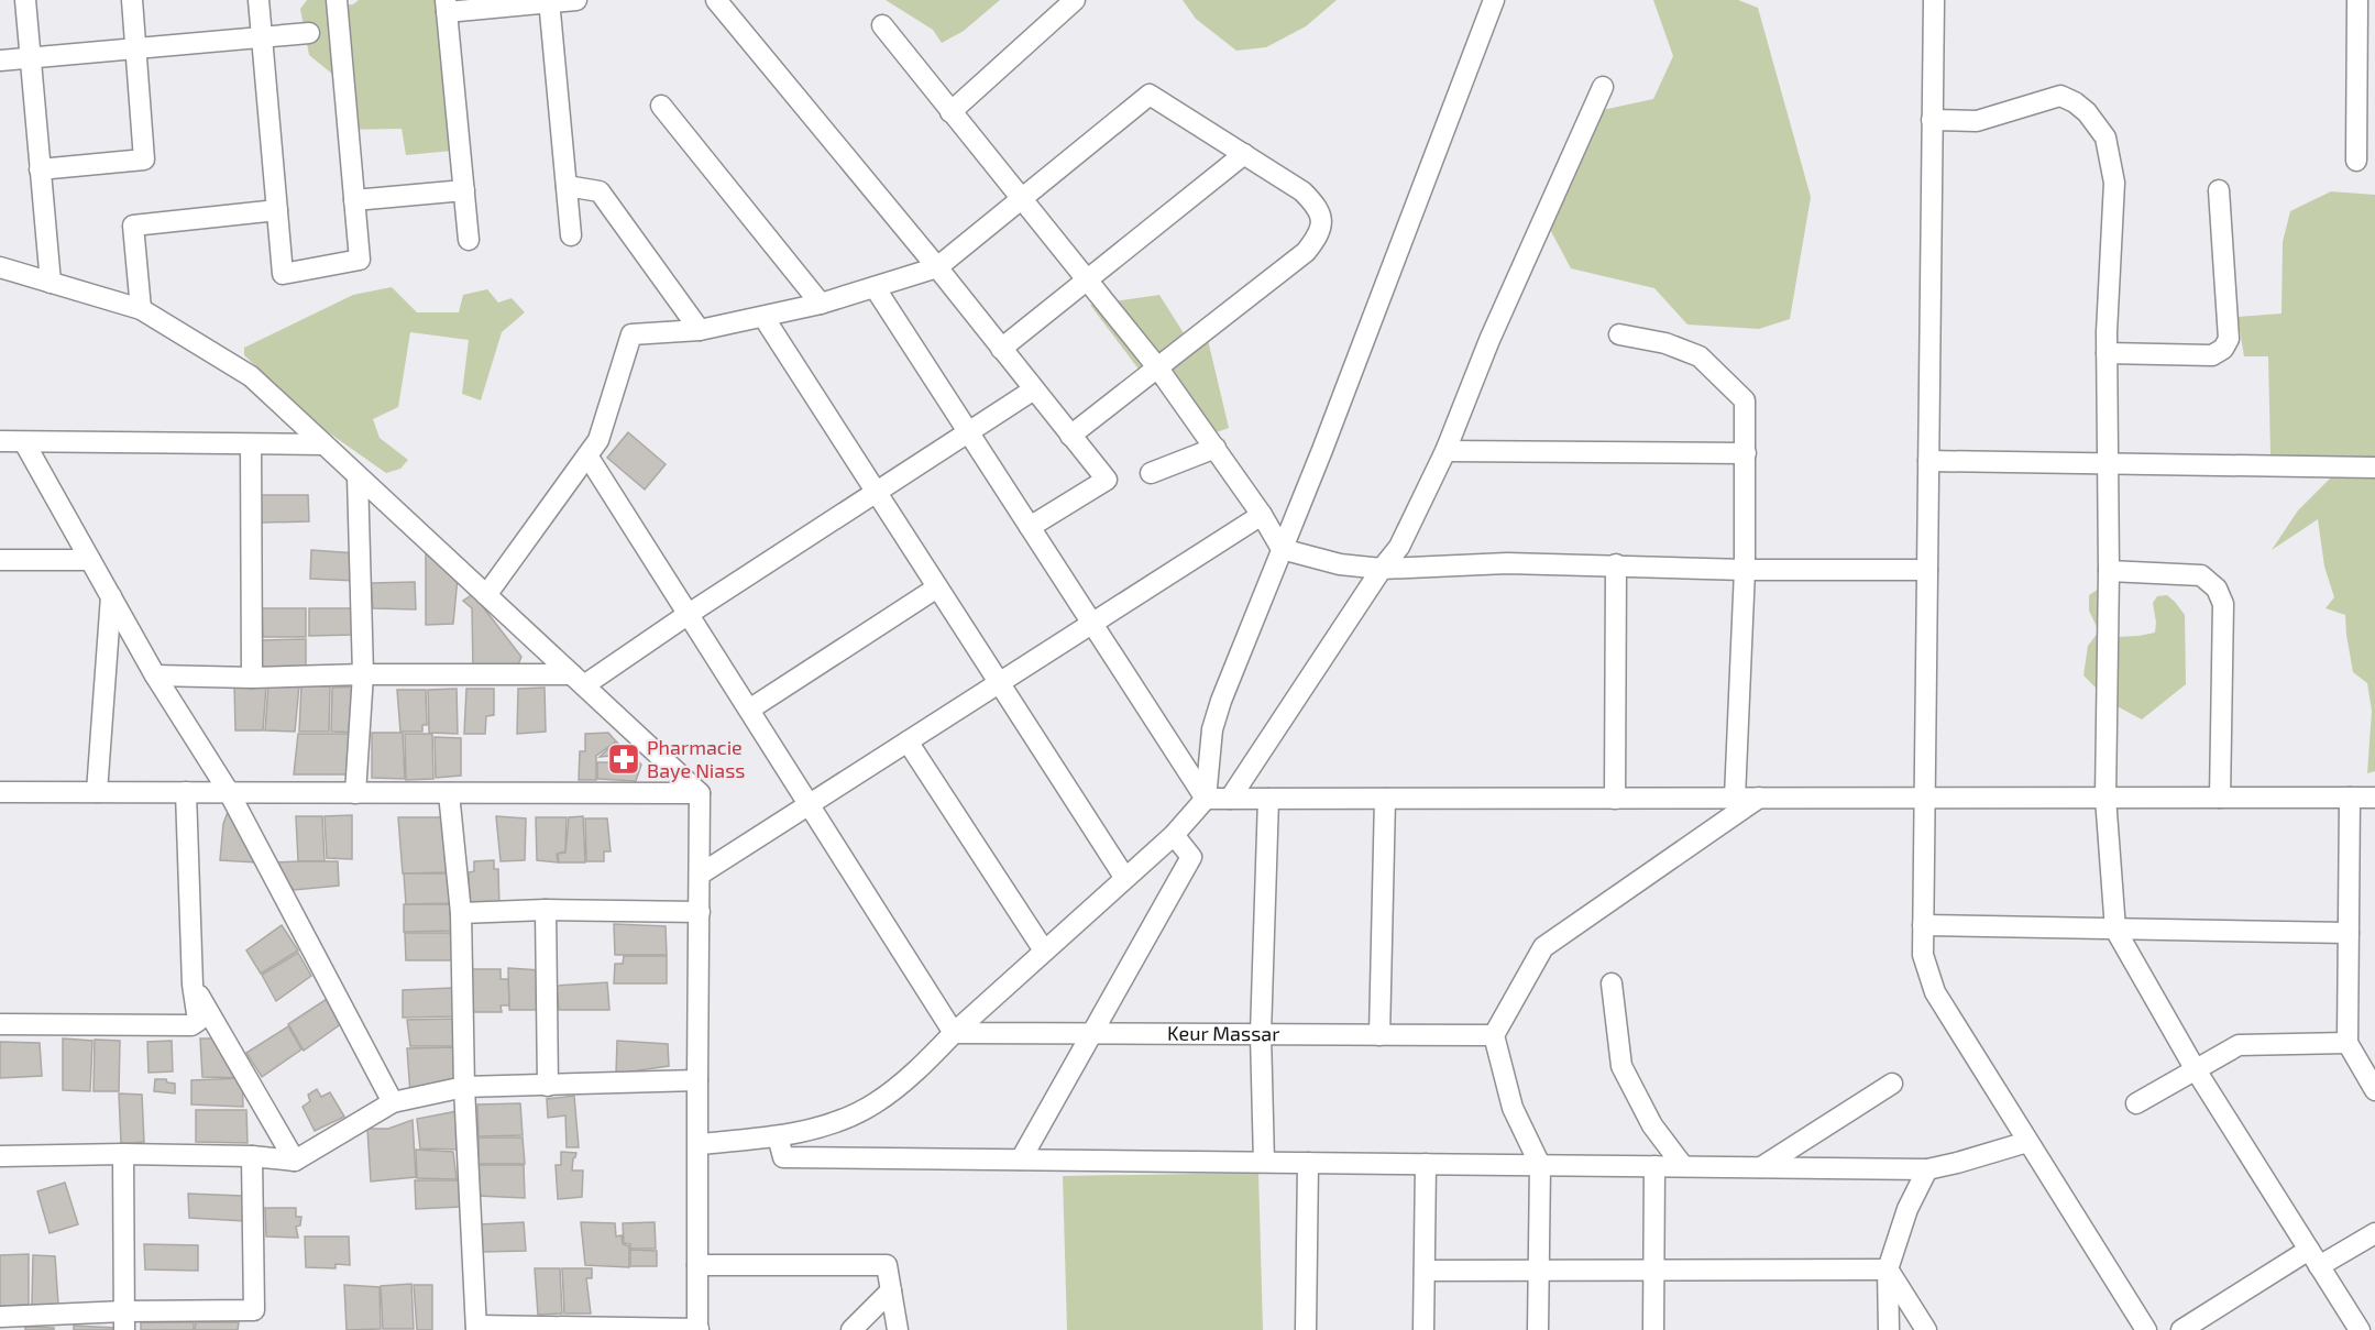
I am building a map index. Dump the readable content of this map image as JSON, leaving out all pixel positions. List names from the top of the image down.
{
  "streets": {
    "street": ["Keur Massar"]
  },
  "places": {
    "pharmacy": ["Pharmacie Baye Niass"]
  }
}
